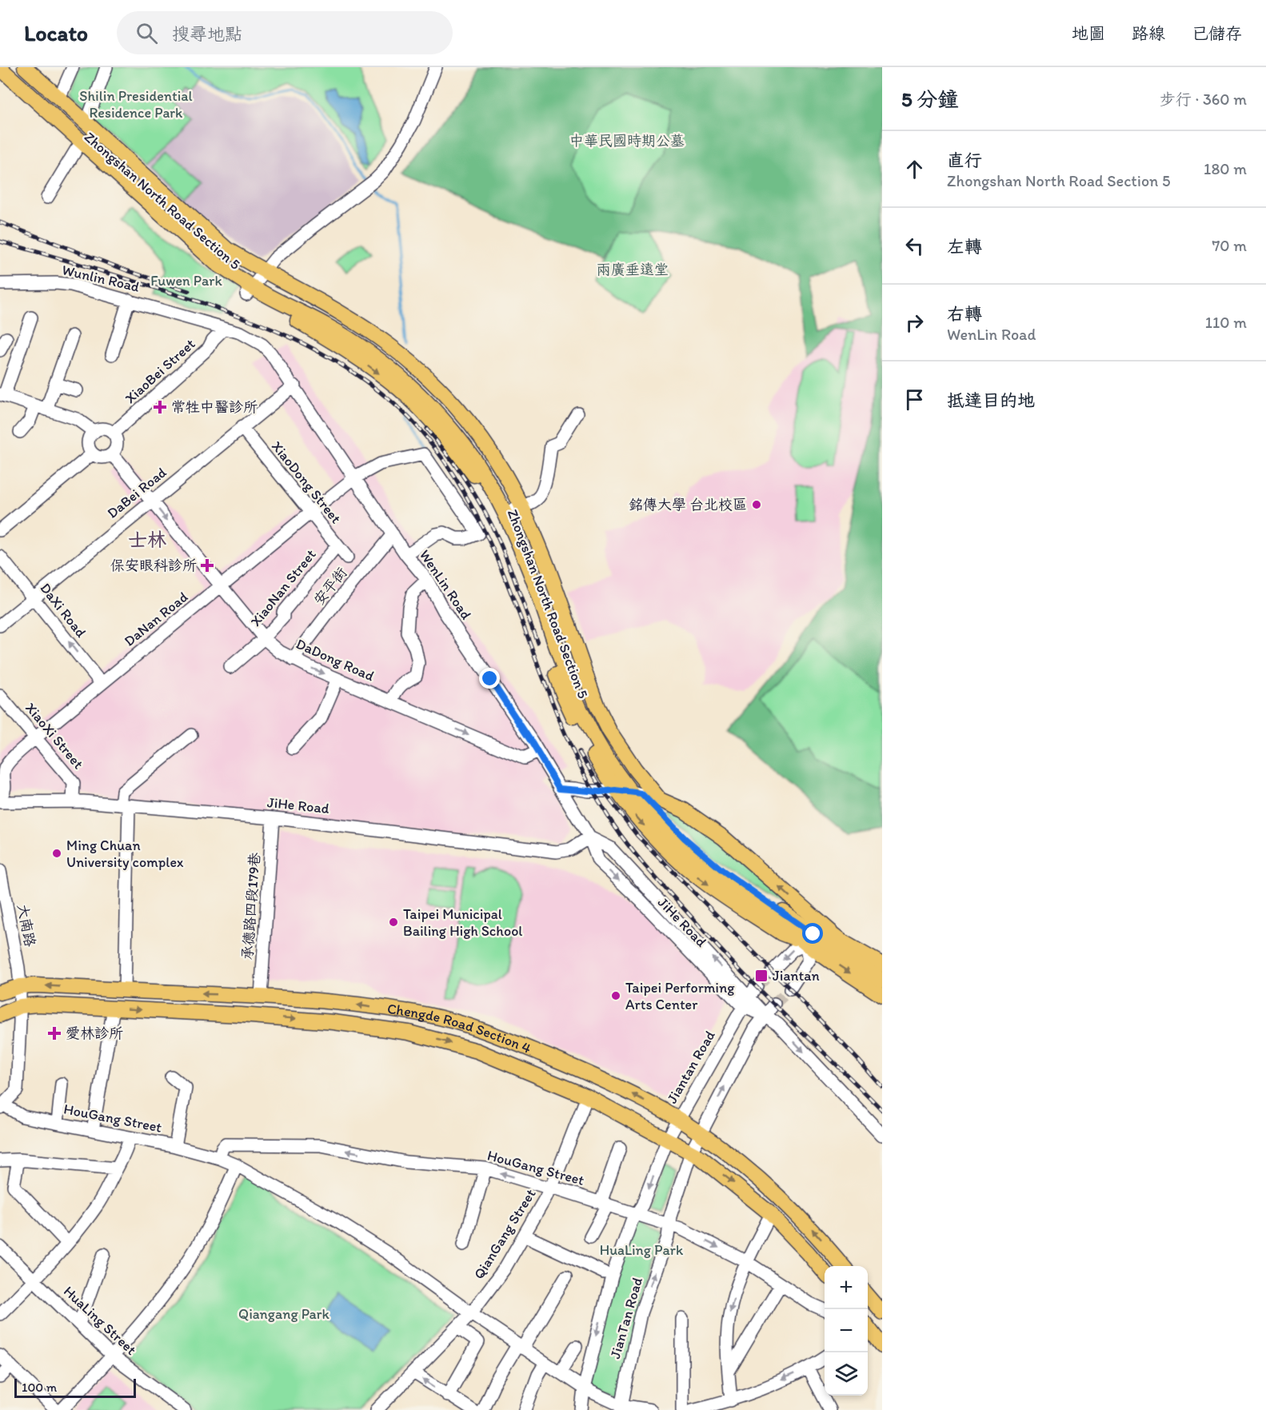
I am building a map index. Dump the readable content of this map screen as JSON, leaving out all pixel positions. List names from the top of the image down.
{
  "streets": {
    "main road": ["Zhongshan North Road Section 5", "Chengde Road Section 4"],
    "street": [
      "Wunlin Road",
      "XiaoBei Street",
      "XiaoDong Street",
      "DaBei Road",
      "WenLin Road",
      "安平街",
      "XiaoNan Street",
      "DaXi Road",
      "DaNan Road",
      "DaDong Road",
      "XiaoXi Street",
      "JiHe Road",
      "承德路四段179巷",
      "大南路",
      "Jiantan Road",
      "HouGang Street",
      "QianGang Street",
      "JianTan Road",
      "HuaLing Street"
    ]
  },
  "crossings": [
    ["Wunlin Road", "XiaoBei Street"],
    ["Wunlin Road", "WenLin Road"],
    ["XiaoBei Street", "WenLin Road"],
    ["XiaoBei Street", "DaDong Road"],
    ["XiaoDong Street", "DaBei Road"],
    ["XiaoDong Street", "XiaoNan Street"],
    ["XiaoDong Street", "DaNan Road"],
    ["DaBei Road", "WenLin Road"],
    ["DaBei Road", "DaXi Road"],
    ["DaBei Road", "DaDong Road"],
    ["WenLin Road", "安平街"],
    ["WenLin Road", "DaNan Road"],
    ["WenLin Road", "DaDong Road"],
    ["WenLin Road", "JiHe Road"],
    ["安平街", "DaDong Road"],
    ["XiaoNan Street", "DaDong Road"],
    ["DaXi Road", "DaNan Road"],
    ["DaNan Road", "DaDong Road"],
    ["DaNan Road", "XiaoXi Street"],
    ["XiaoXi Street", "JiHe Road"],
    ["JiHe Road", "承德路四段179巷"],
    ["JiHe Road", "Jiantan Road"],
    ["承德路四段179巷", "Chengde Road Section 4"],
    ["大南路", "Chengde Road Section 4"],
    ["Chengde Road Section 4", "Jiantan Road"],
    ["Chengde Road Section 4", "QianGang Street"],
    ["Chengde Road Section 4", "JianTan Road"],
    ["Jiantan Road", "HouGang Street"],
    ["HouGang Street", "QianGang Street"],
    ["HouGang Street", "JianTan Road"]
  ],
  "one_way": ["DaXi Road", "DaDong Road"],
  "districts": ["士林"],
  "parks": [
    "Shilin Presidential Residence Park",
    "中華民國時期公墓",
    "兩廣垂遠堂",
    "Fuwen Park",
    "HuaLing Park",
    "Qiangang Park"
  ],
  "places": {
    "health": ["常牲中醫診所", "保安眼科診所", "愛林診所"],
    "other": [
      "銘傳大學 台北校區",
      "Ming Chuan University complex",
      "Taipei Municipal Bailing High School",
      "Taipei Performing Arts Center"
    ],
    "transit": ["Jiantan"]
  },
  "scale_bar": "100 m",
  "page": {
    "header": "Locato",
    "search": "搜尋地點",
    "nav": ["地圖", "路線", "已儲存"],
    "heading": ["5 分鐘", "步行 · 360 m"],
    "list": [
      ["直行", "Zhongshan North Road Section 5", "180 m"],
      ["左轉", "70 m"],
      ["右轉", "WenLin Road", "110 m"],
      "抵達目的地"
    ],
    "map_buttons": ["+", "−"],
    "scale": "100 m"
  }
}
